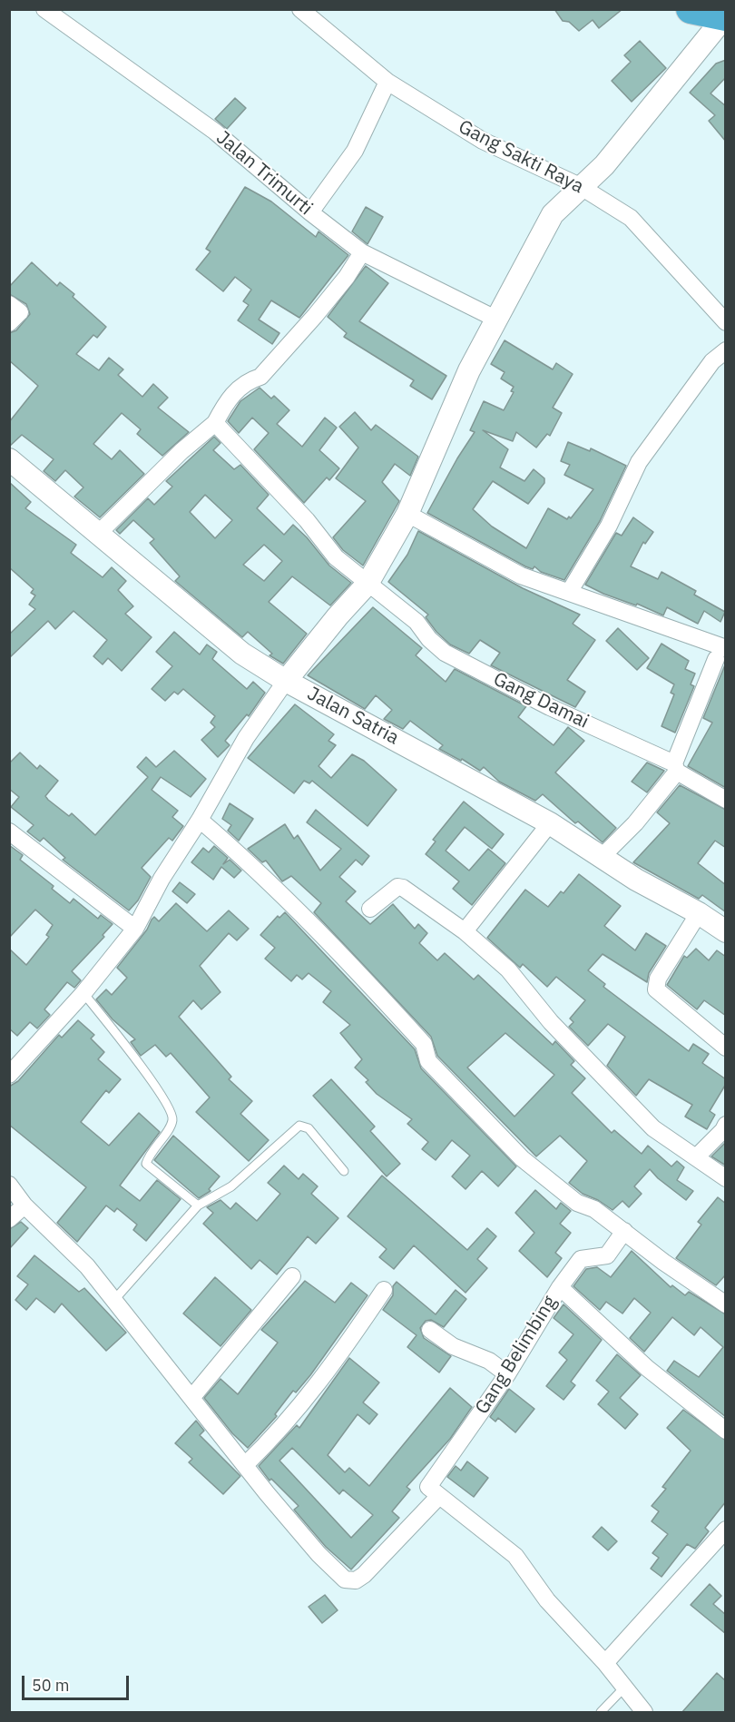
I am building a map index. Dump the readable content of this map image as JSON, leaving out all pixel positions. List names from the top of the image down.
{
  "streets": {
    "street": [
      "Gang Sakti Raya",
      "Jalan Trimurti",
      "Gang Damai",
      "Jalan Satria",
      "Gang Belimbing"
    ]
  },
  "scale_bar": "50 m"
}
